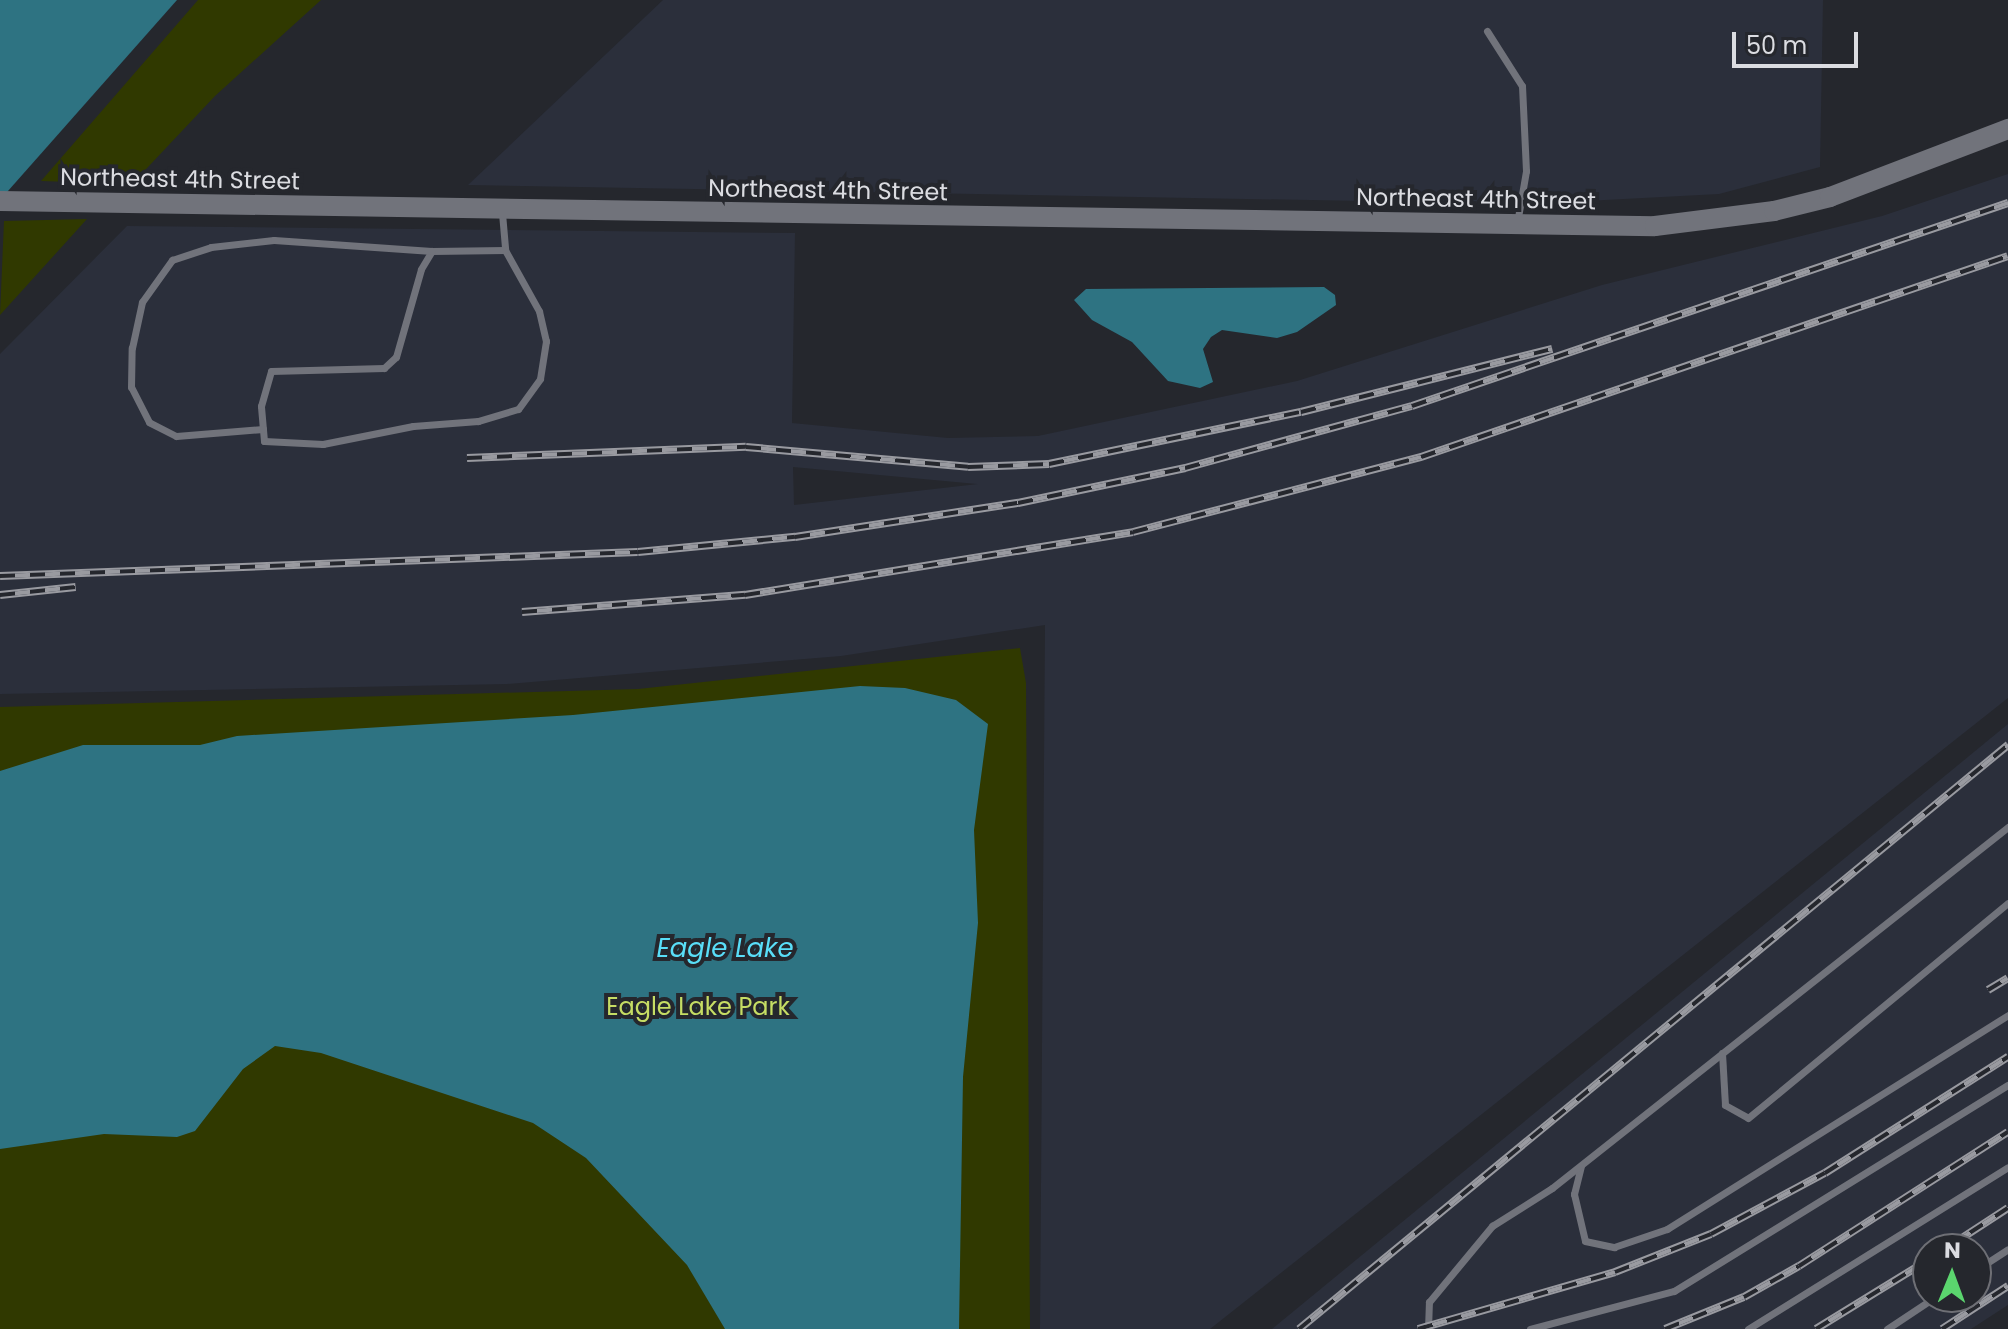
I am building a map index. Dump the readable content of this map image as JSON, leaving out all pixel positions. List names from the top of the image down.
{
  "streets": {
    "street": ["Northeast 4th Street"]
  },
  "water": ["Eagle Lake"],
  "parks": ["Eagle Lake Park"],
  "scale_bar": "50 m",
  "north": "top"
}
